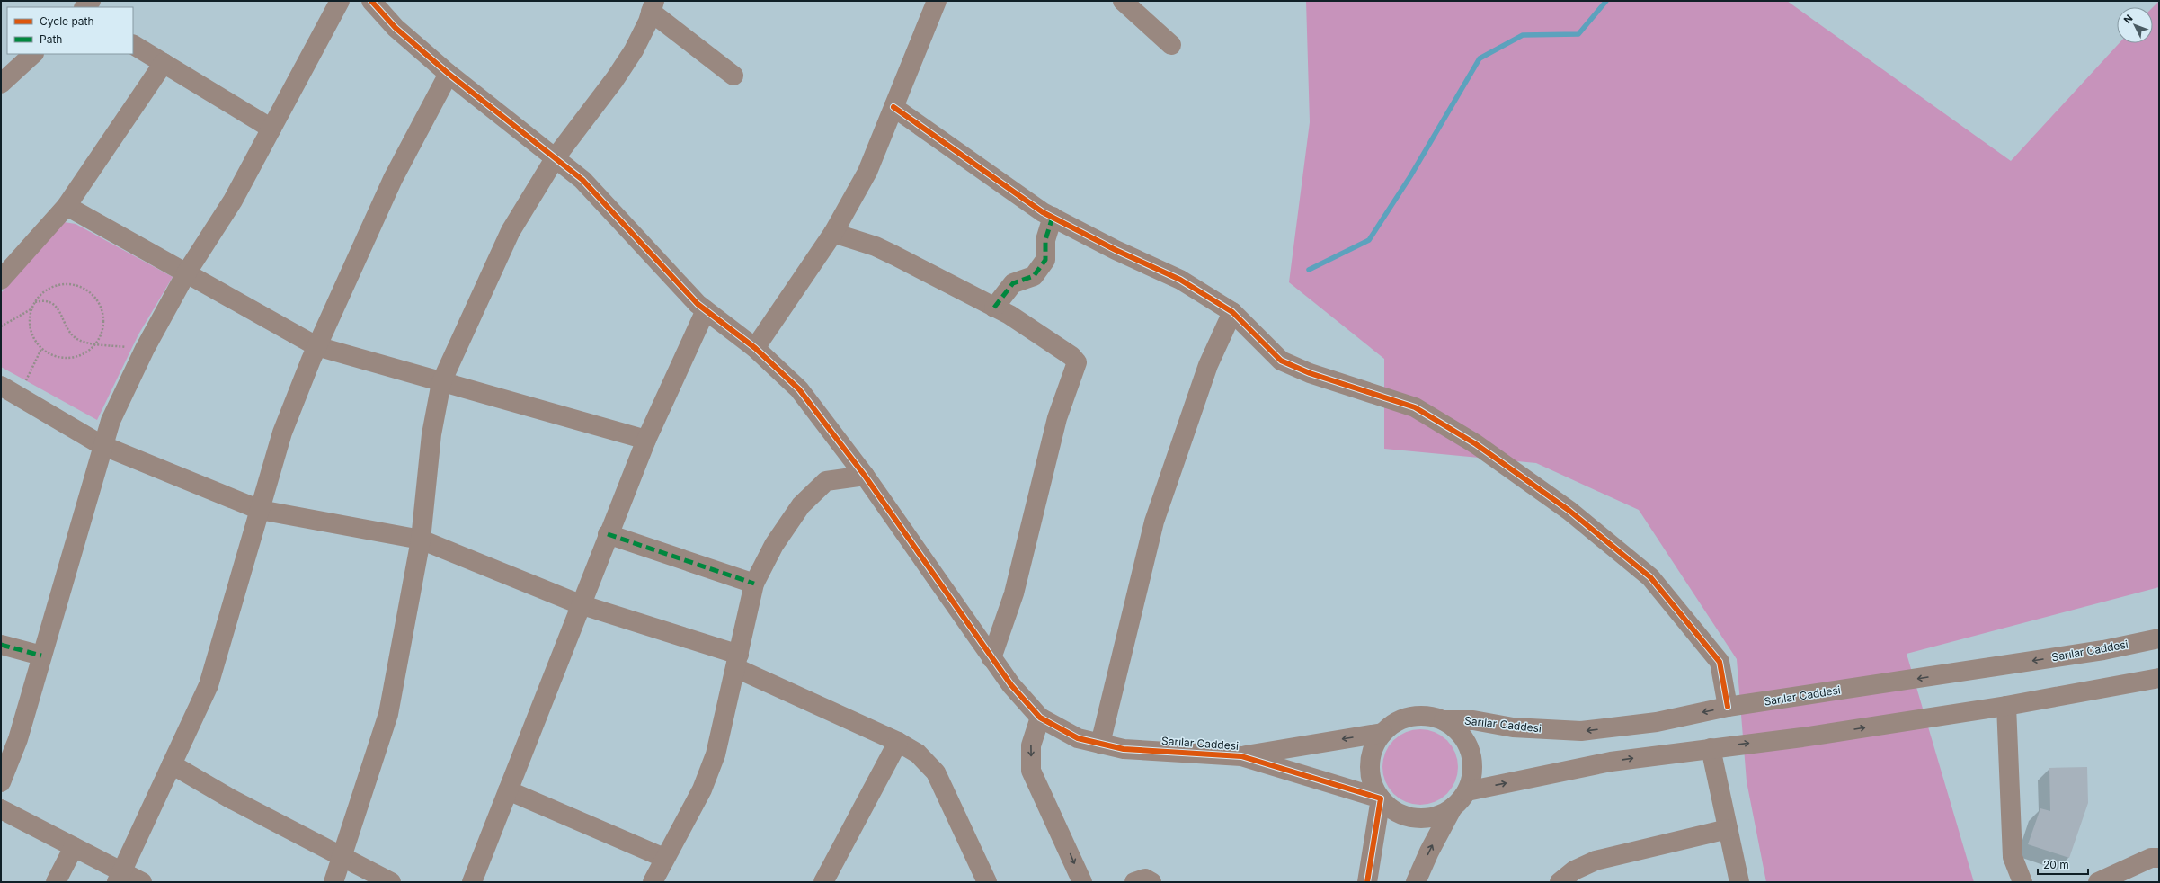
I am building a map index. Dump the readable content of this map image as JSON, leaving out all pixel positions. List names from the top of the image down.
{
  "streets": {
    "street": ["Sarılar Caddesi"]
  },
  "legend": ["Cycle path", "Path"],
  "scale_bar": "20 m",
  "north": "top left"
}
